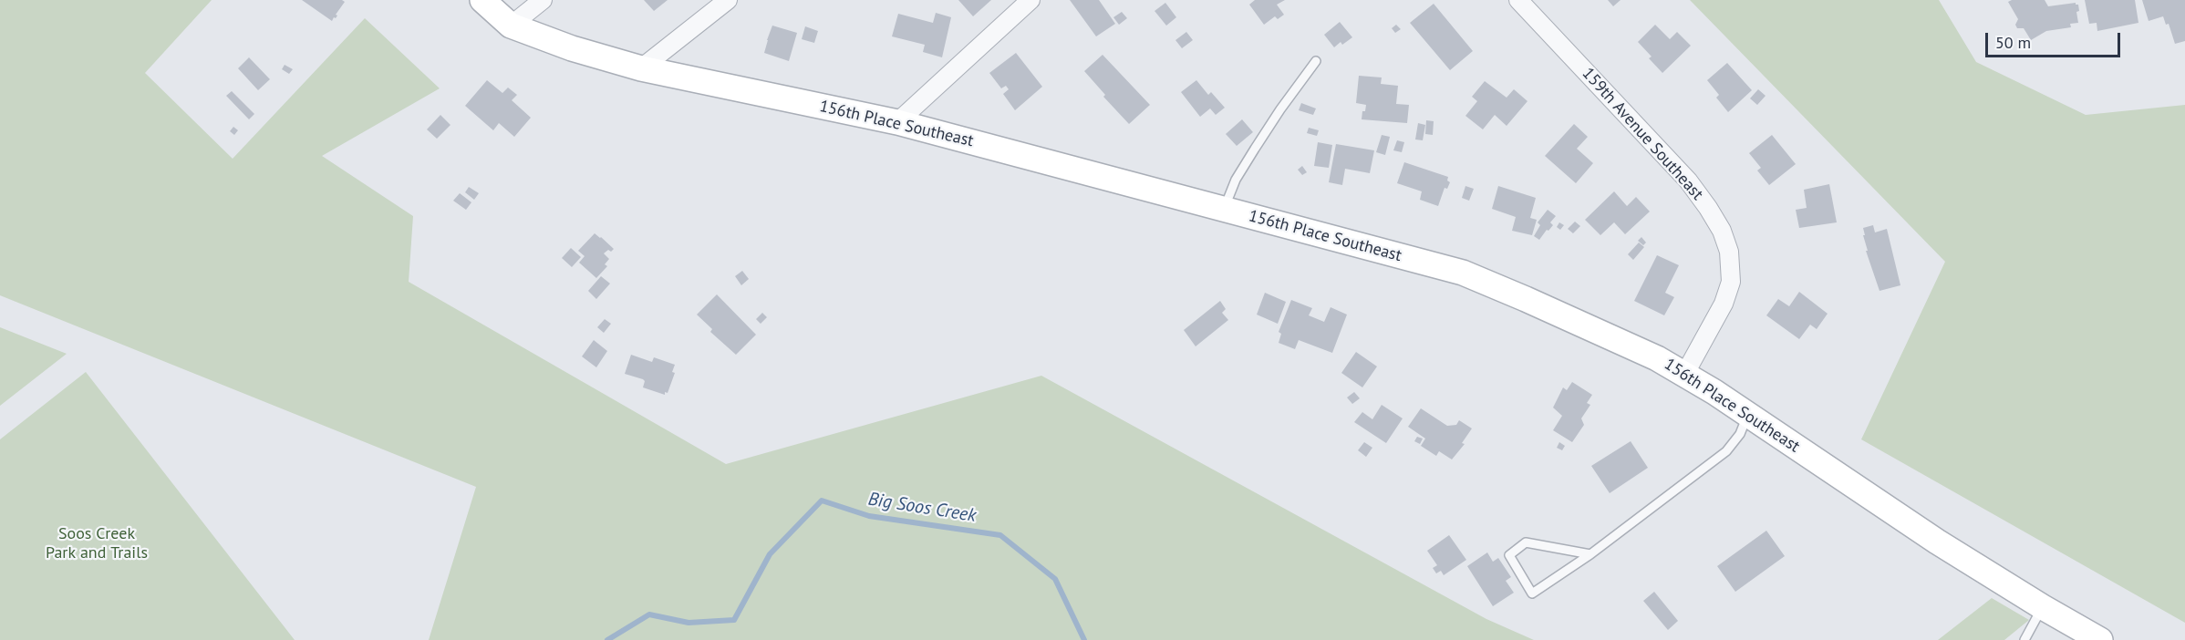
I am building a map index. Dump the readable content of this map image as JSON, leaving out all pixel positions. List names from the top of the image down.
{
  "streets": {
    "street": ["156th Place Southeast", "159th Avenue Southeast"]
  },
  "crossings": [
    ["156th Place Southeast", "159th Avenue Southeast"]
  ],
  "water": ["Big Soos Creek"],
  "parks": ["Soos Creek Park and Trails"],
  "scale_bar": "50 m"
}
